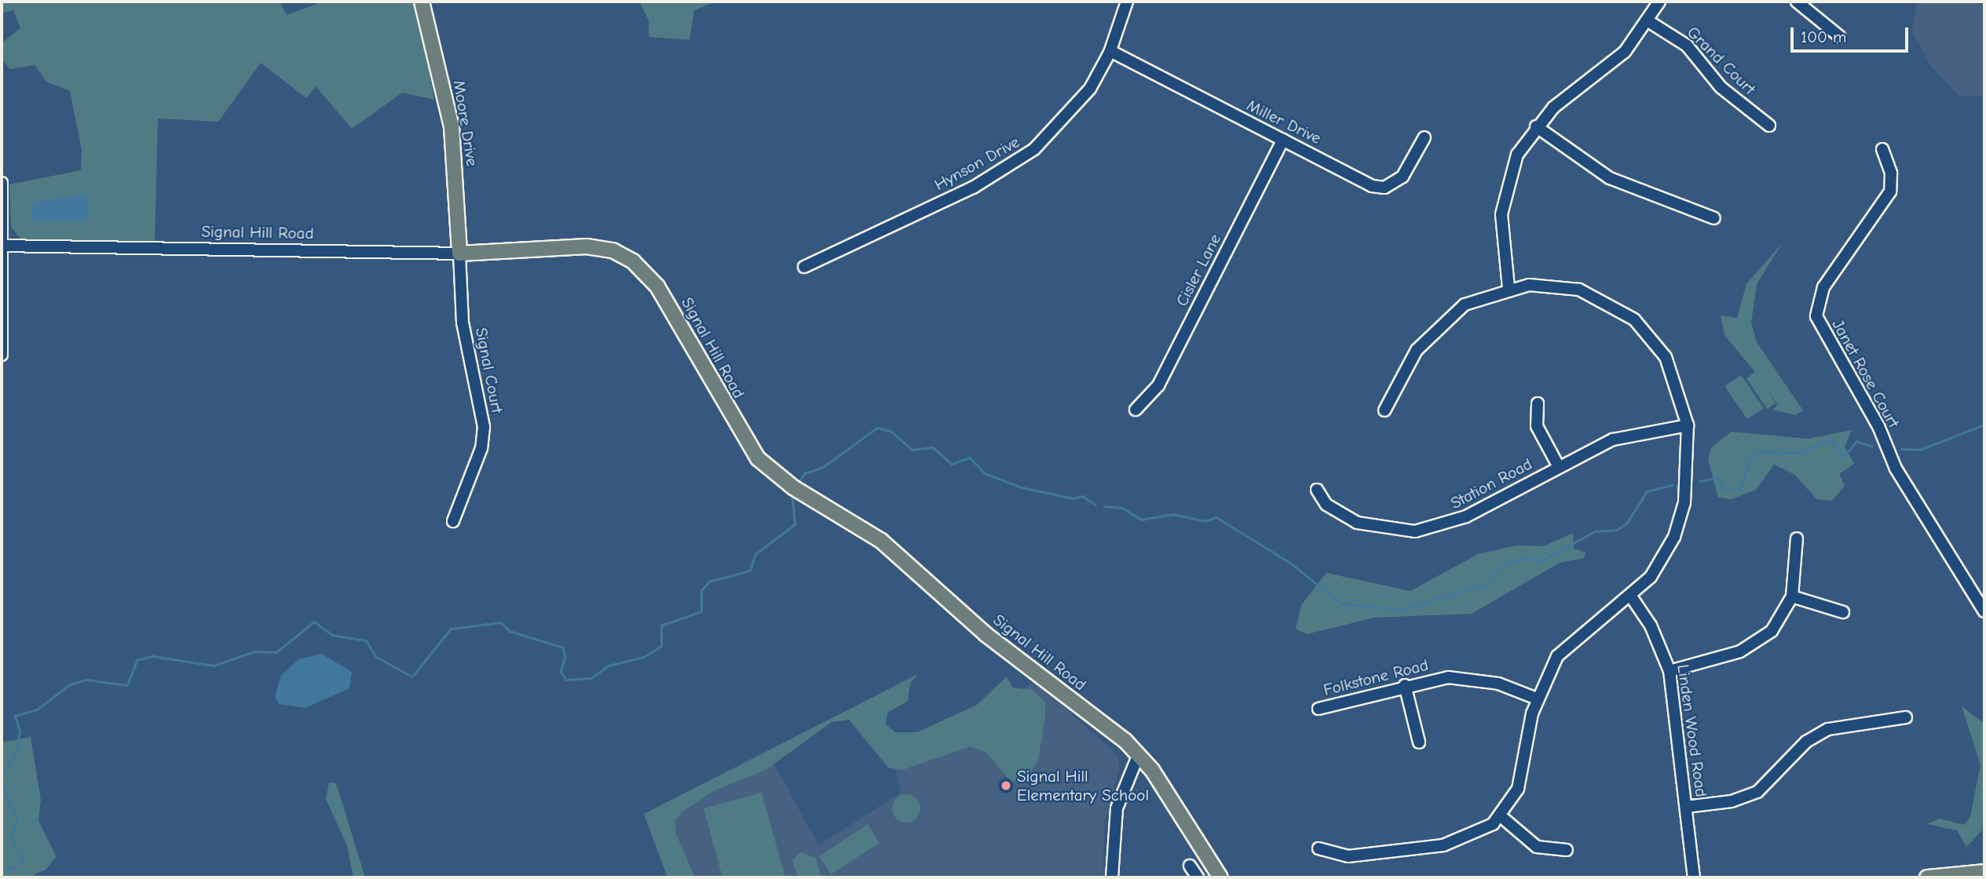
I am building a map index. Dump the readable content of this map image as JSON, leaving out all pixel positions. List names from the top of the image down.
{
  "streets": {
    "main road": ["Moore Drive", "Signal Hill Road"],
    "street": [
      "Grand Court",
      "Miller Drive",
      "Hynson Drive",
      "Cisler Lane",
      "Signal Court",
      "Janet Rose Court",
      "Station Road",
      "Folkstone Road",
      "Linden Wood Road"
    ]
  },
  "crossings": [
    ["Miller Drive", "Hynson Drive"],
    ["Miller Drive", "Cisler Lane"],
    ["Moore Drive", "Signal Hill Road"],
    ["Moore Drive", "Signal Court"],
    ["Signal Hill Road", "Signal Court"]
  ],
  "places": ["Signal Hill Elementary School"],
  "scale_bar": "100 m"
}
